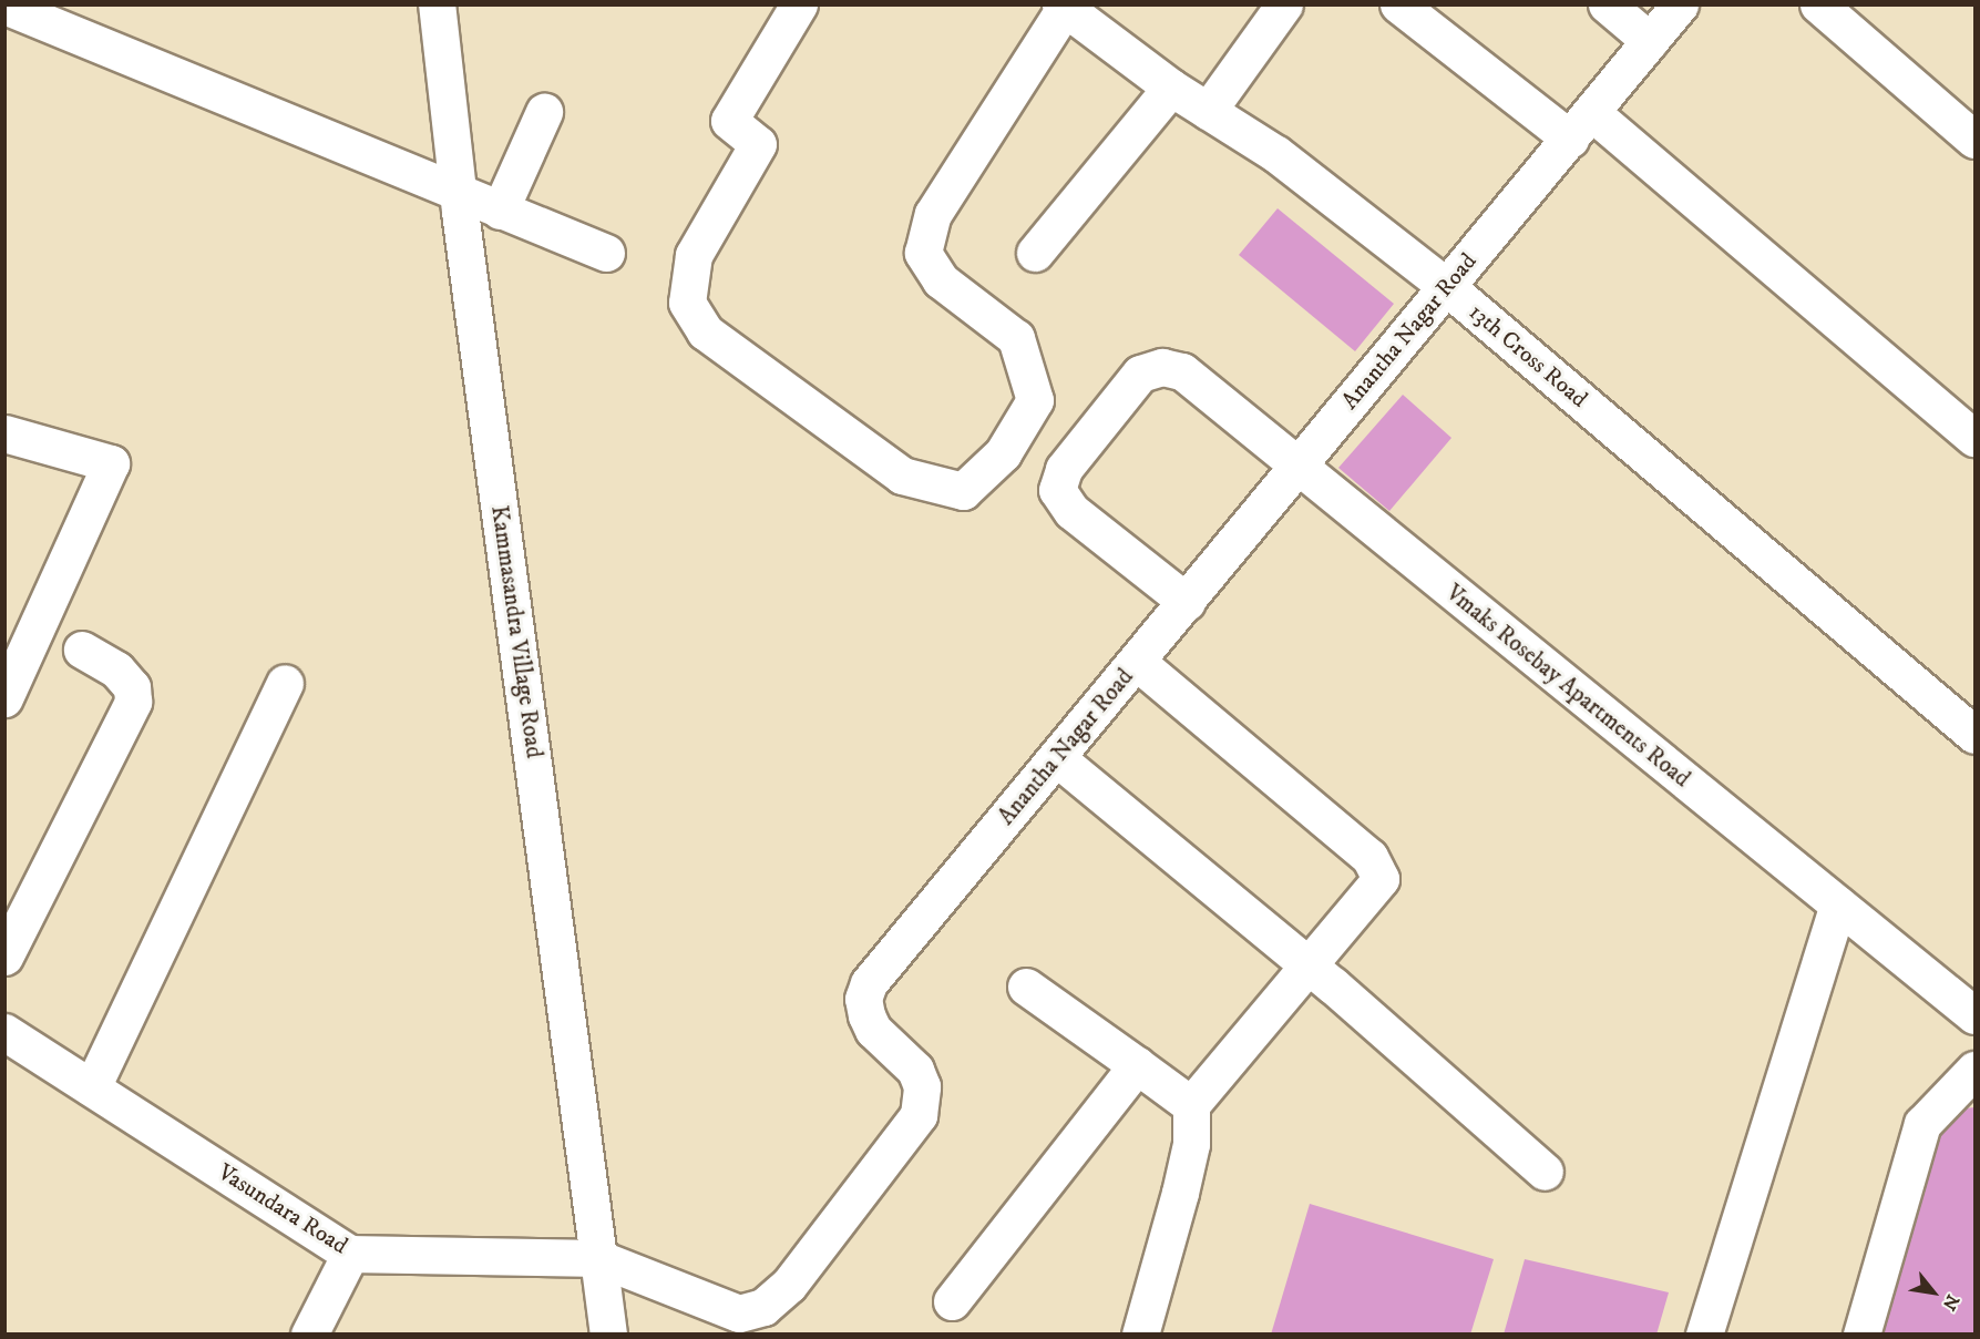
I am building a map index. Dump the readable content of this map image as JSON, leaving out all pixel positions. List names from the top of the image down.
{
  "streets": {
    "street": [
      "Anantha Nagar Road",
      "13th Cross Road",
      "Kammasandra Village Road",
      "Vmaks Rosebay Apartments Road",
      "Vasundara Road"
    ]
  },
  "crossings": [
    ["Anantha Nagar Road", "13th Cross Road"],
    ["Anantha Nagar Road", "Kammasandra Village Road"],
    ["Anantha Nagar Road", "Vmaks Rosebay Apartments Road"],
    ["Anantha Nagar Road", "Vasundara Road"],
    ["Kammasandra Village Road", "Vasundara Road"]
  ],
  "north": "bottom right"
}
